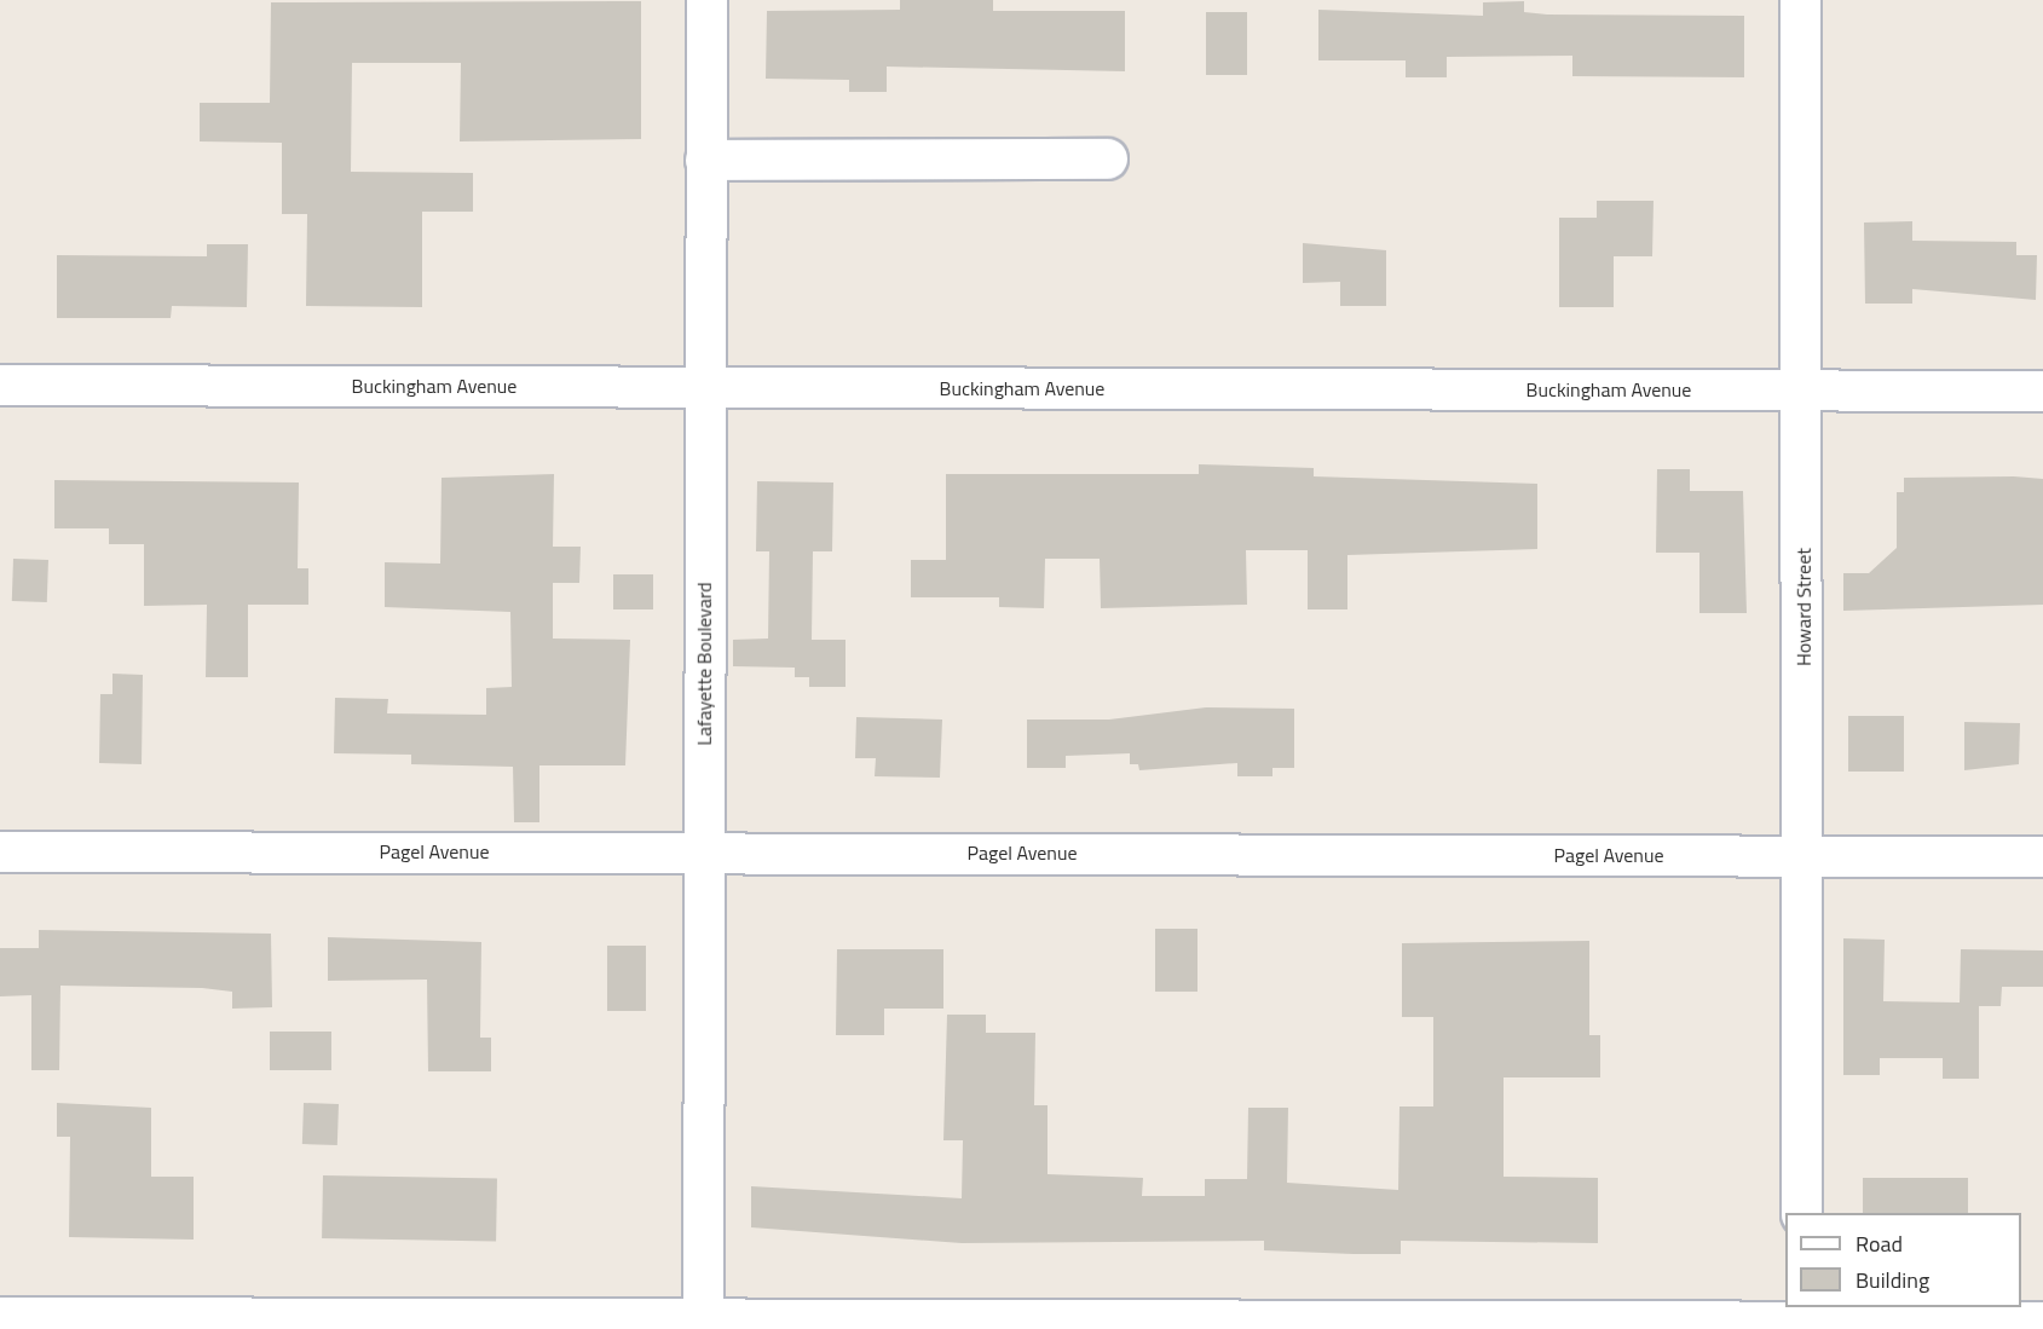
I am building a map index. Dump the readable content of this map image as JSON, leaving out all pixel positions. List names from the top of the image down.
{
  "streets": {
    "street": [
      "Buckingham Avenue",
      "Howard Street",
      "Lafayette Boulevard",
      "Pagel Avenue"
    ]
  },
  "crossings": [
    ["Buckingham Avenue", "Howard Street"],
    ["Buckingham Avenue", "Lafayette Boulevard"],
    ["Howard Street", "Pagel Avenue"],
    ["Lafayette Boulevard", "Pagel Avenue"]
  ],
  "legend": ["Road", "Building"]
}
